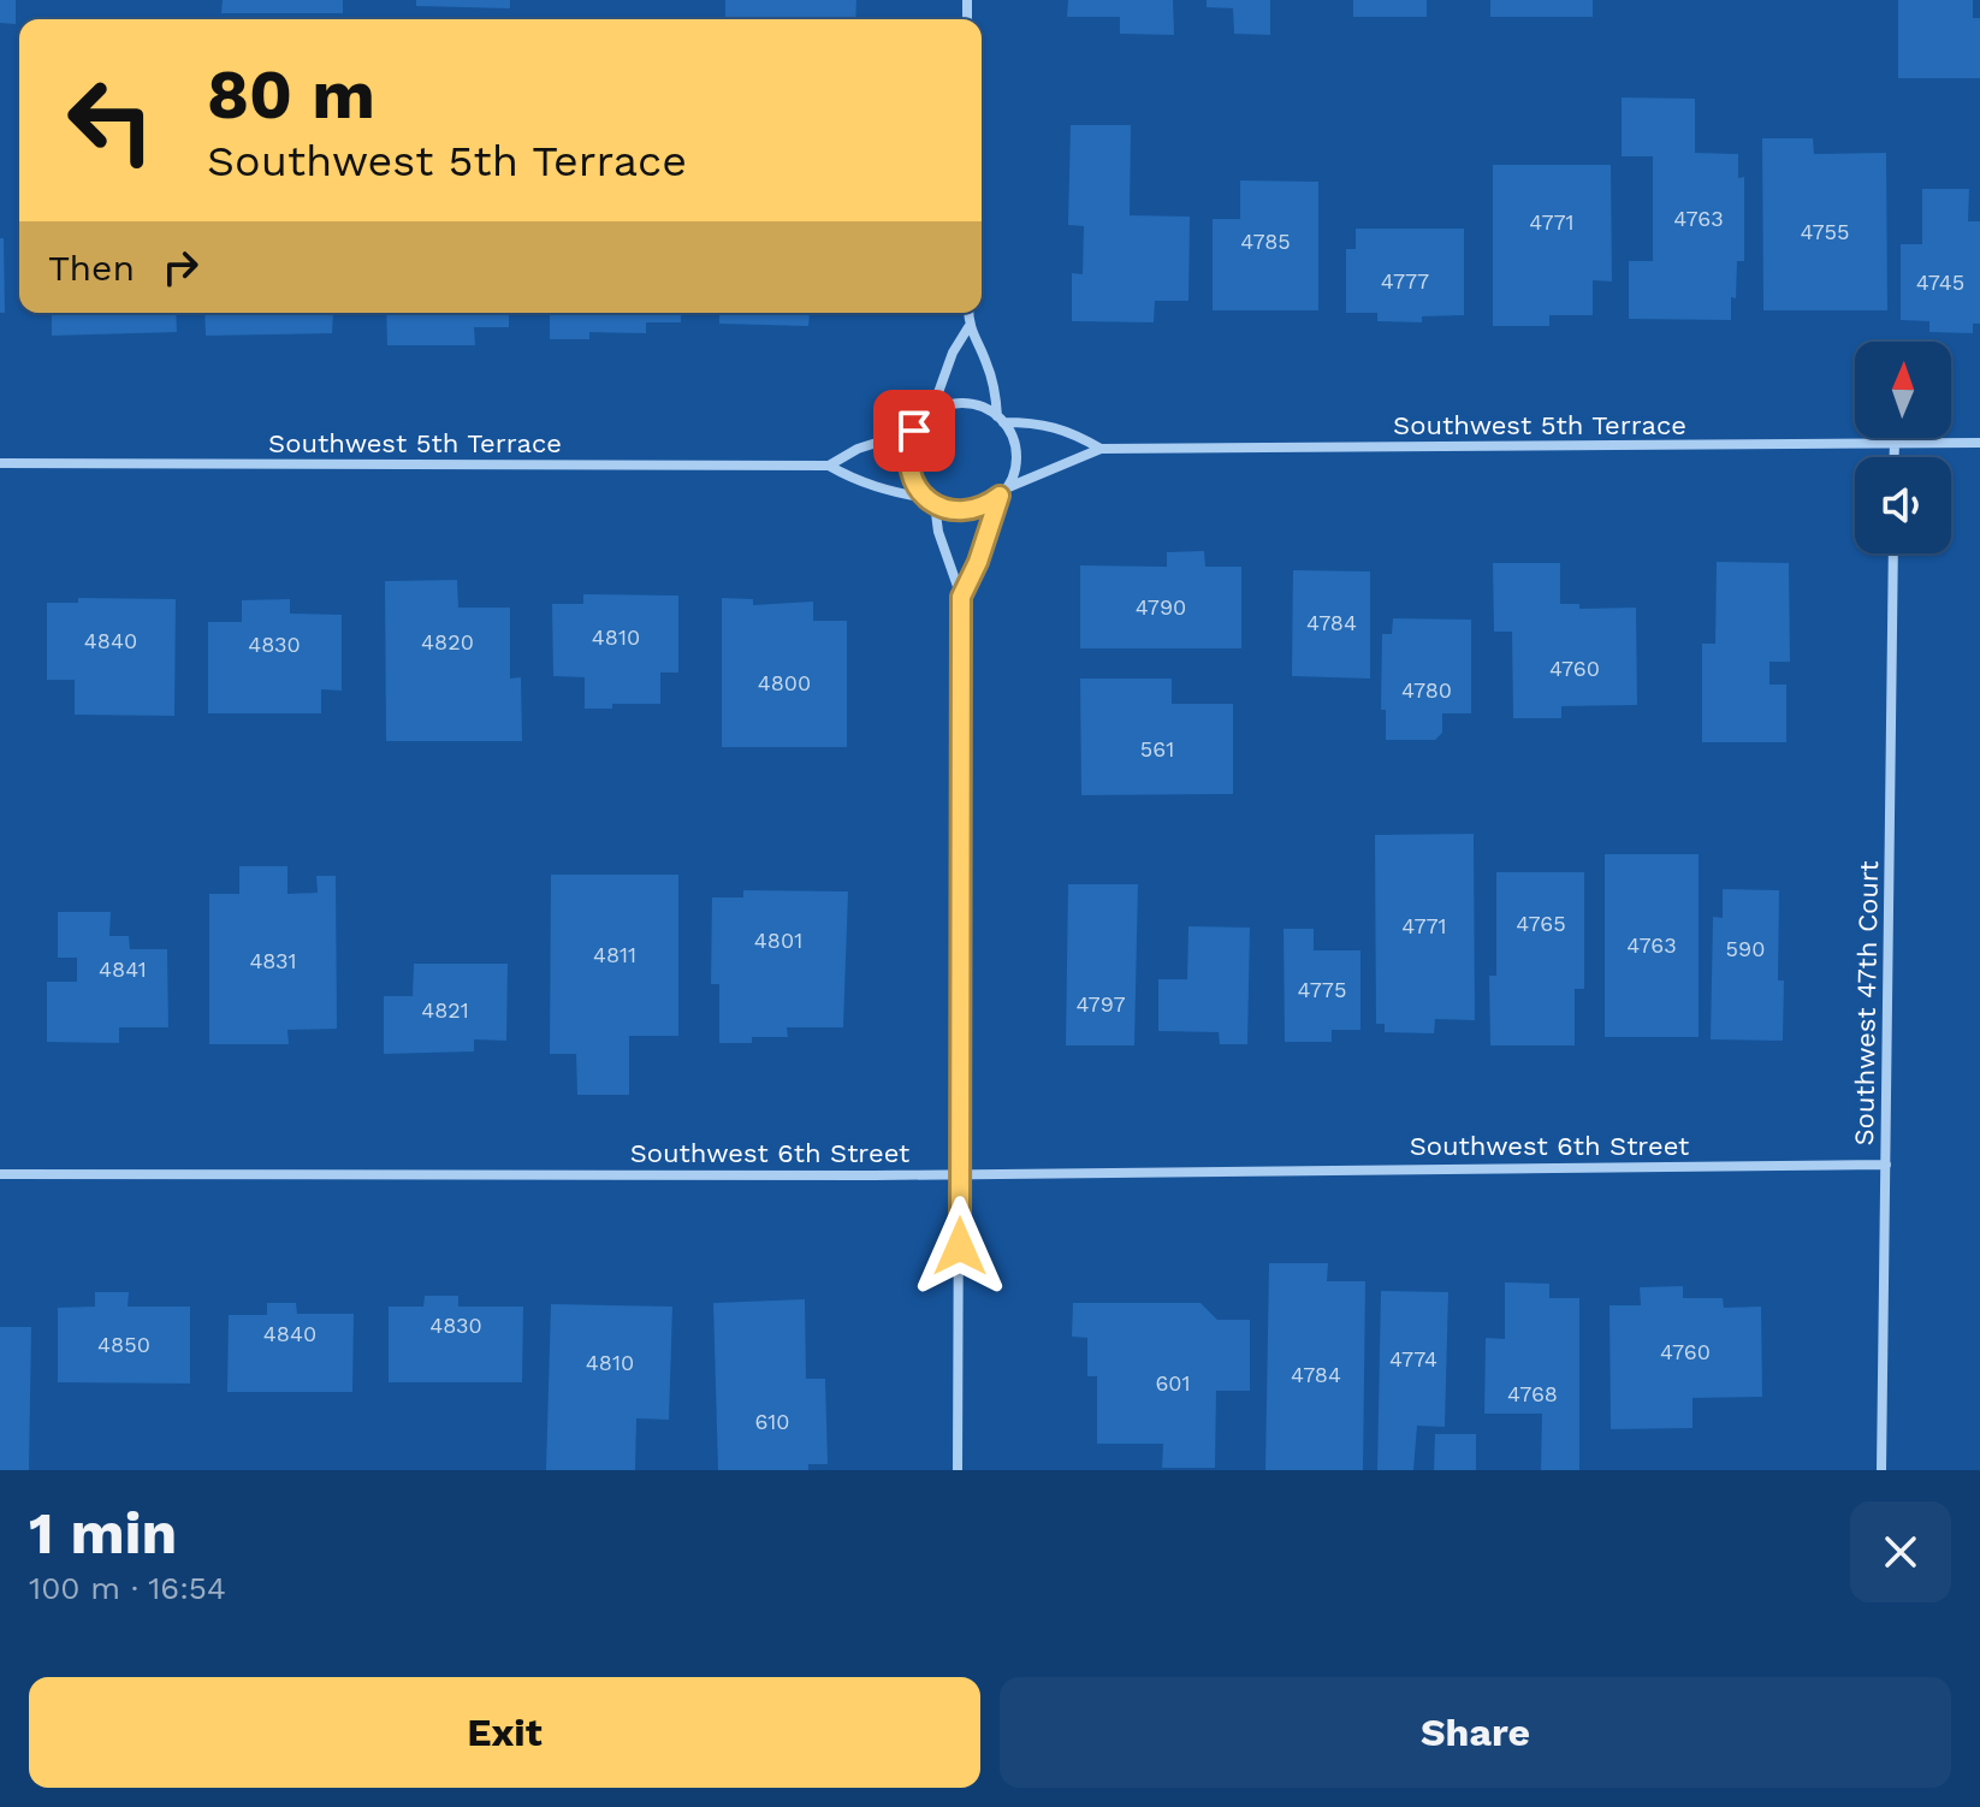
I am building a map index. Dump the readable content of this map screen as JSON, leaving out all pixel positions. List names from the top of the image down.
{
  "streets": {
    "street": ["Southwest 5th Terrace", "Southwest 47th Court", "Southwest 6th Street"]
  },
  "crossings": [
    ["Southwest 47th Court", "Southwest 6th Street"]
  ],
  "house_numbers": [
    "4763",
    "4771",
    "4755",
    "4785",
    "4777",
    "4745",
    "4790",
    "4784",
    "4810",
    "4840",
    "4820",
    "4830",
    "4760",
    "4800",
    "4780",
    "561",
    "4765",
    "4771",
    "4801",
    "4763",
    "590",
    "4811",
    "4831",
    "4841",
    "4775",
    "4797",
    "4821",
    "4830",
    "4840",
    "4850",
    "4760",
    "4774",
    "4810",
    "4784",
    "601",
    "4768",
    "610"
  ],
  "north": "top",
  "page": {
    "turn": ["80 m", "Southwest 5th Terrace"],
    "then": "Then",
    "heading": ["1 min", "100 m · 16:54"],
    "buttons": ["Exit", "Share"]
  }
}
